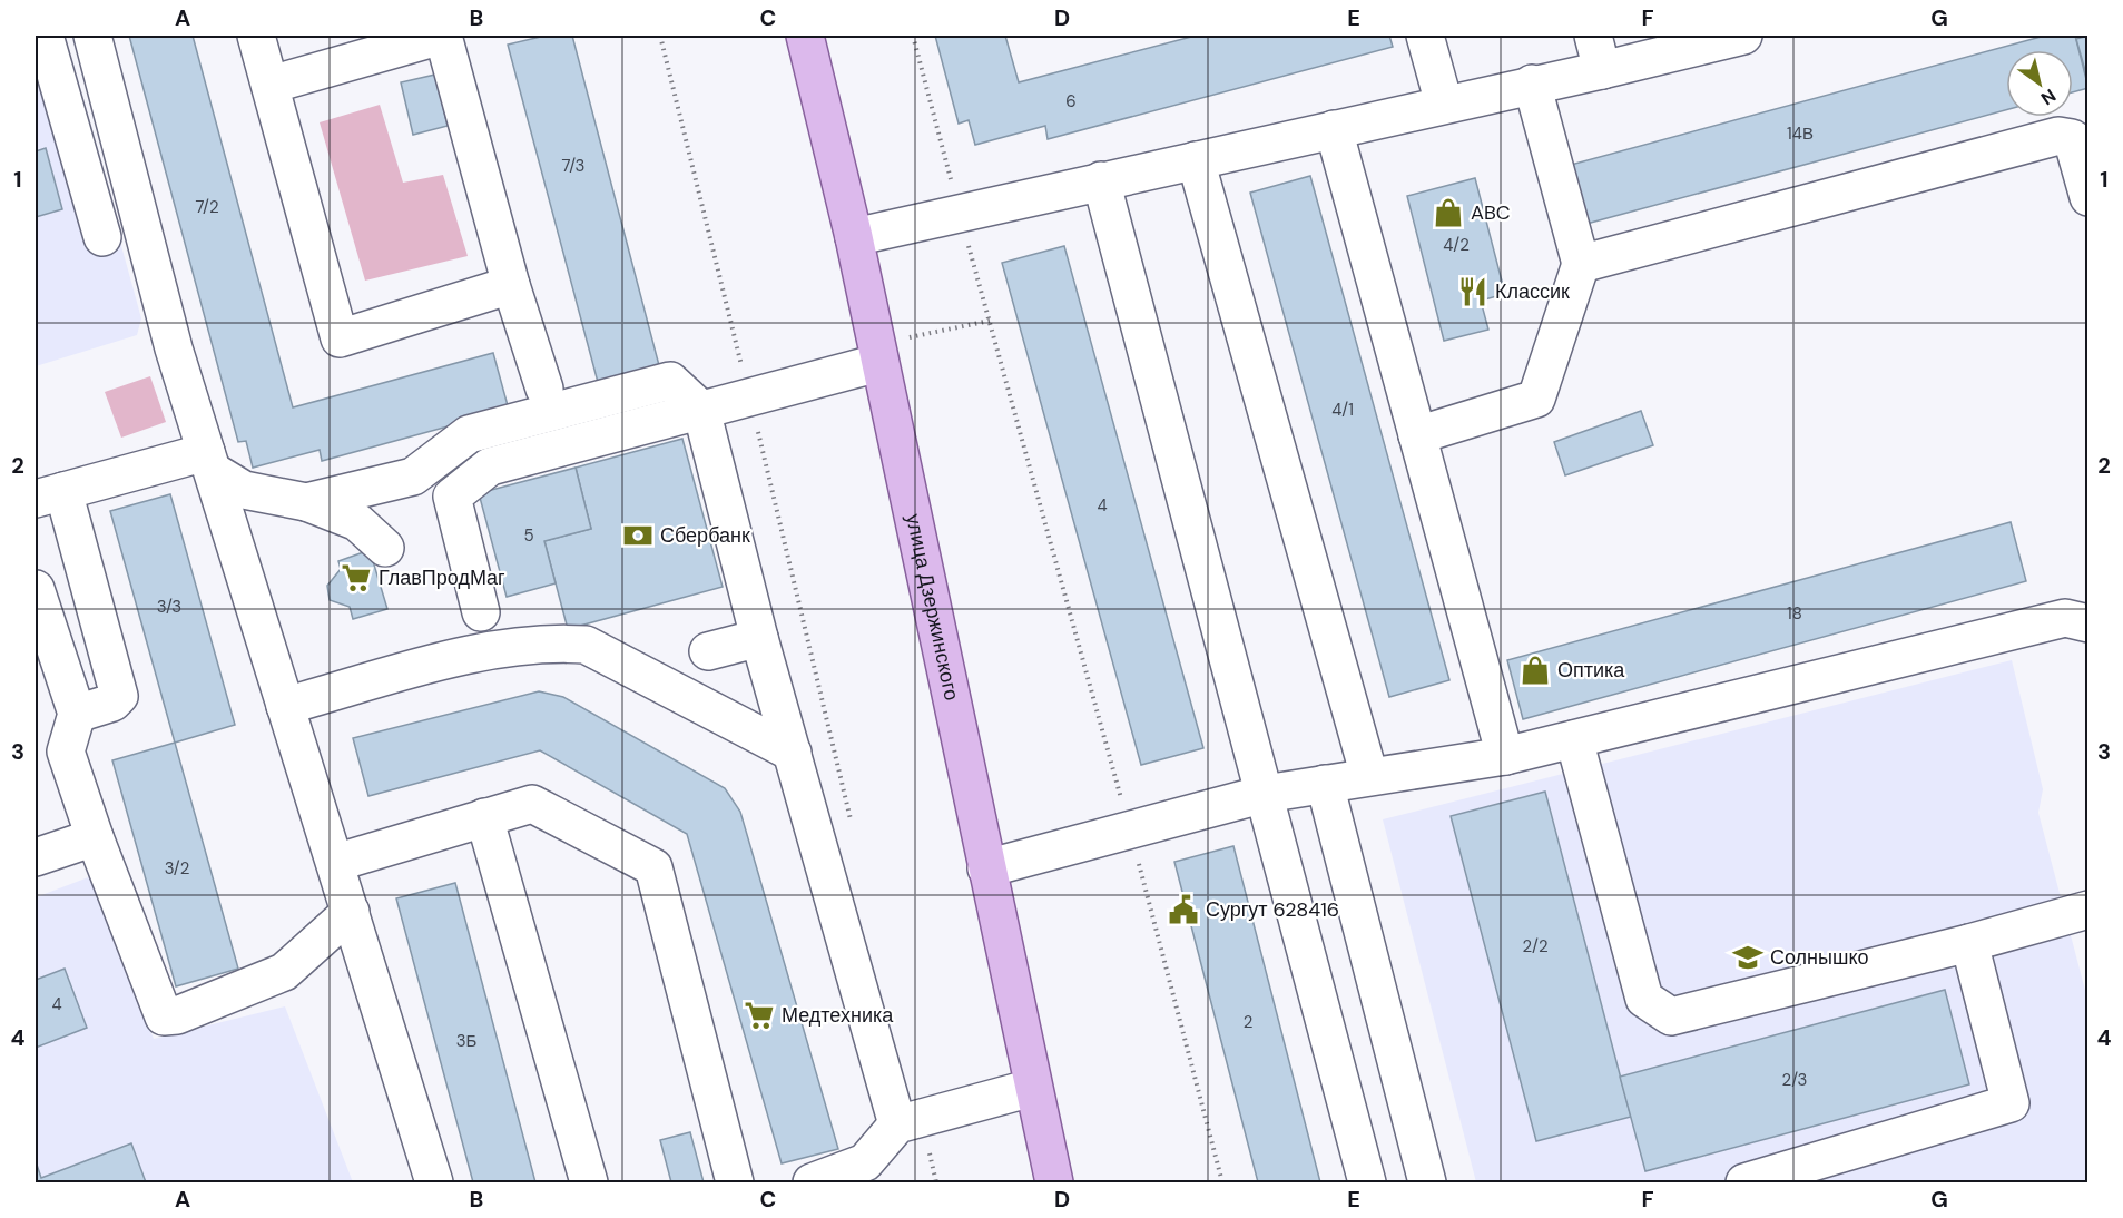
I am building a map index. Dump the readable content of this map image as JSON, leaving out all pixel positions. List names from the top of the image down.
{
  "streets": {
    "main road": ["улица Дзержинского"]
  },
  "places": {
    "shop": ["ABC", "Оптика"],
    "restaurant": ["Классик"],
    "bank": ["Сбербанк"],
    "supermarket": ["ГлавПродМаг", "Медтехника"],
    "public building": ["Сургут 628416"],
    "school or university": ["Солнышко"]
  },
  "house_numbers": [
    "6",
    "14В",
    "7/3",
    "7/2",
    "4/2",
    "4/1",
    "4",
    "5",
    "3/3",
    "18",
    "3/2",
    "2/2",
    "4",
    "2",
    "3Б",
    "2/3"
  ],
  "north": "bottom right",
  "grid": {
    "columns": [
      "A",
      "B",
      "C",
      "D",
      "E",
      "F",
      "G"
    ],
    "rows": [
      "1",
      "2",
      "3",
      "4"
    ]
  }
}
